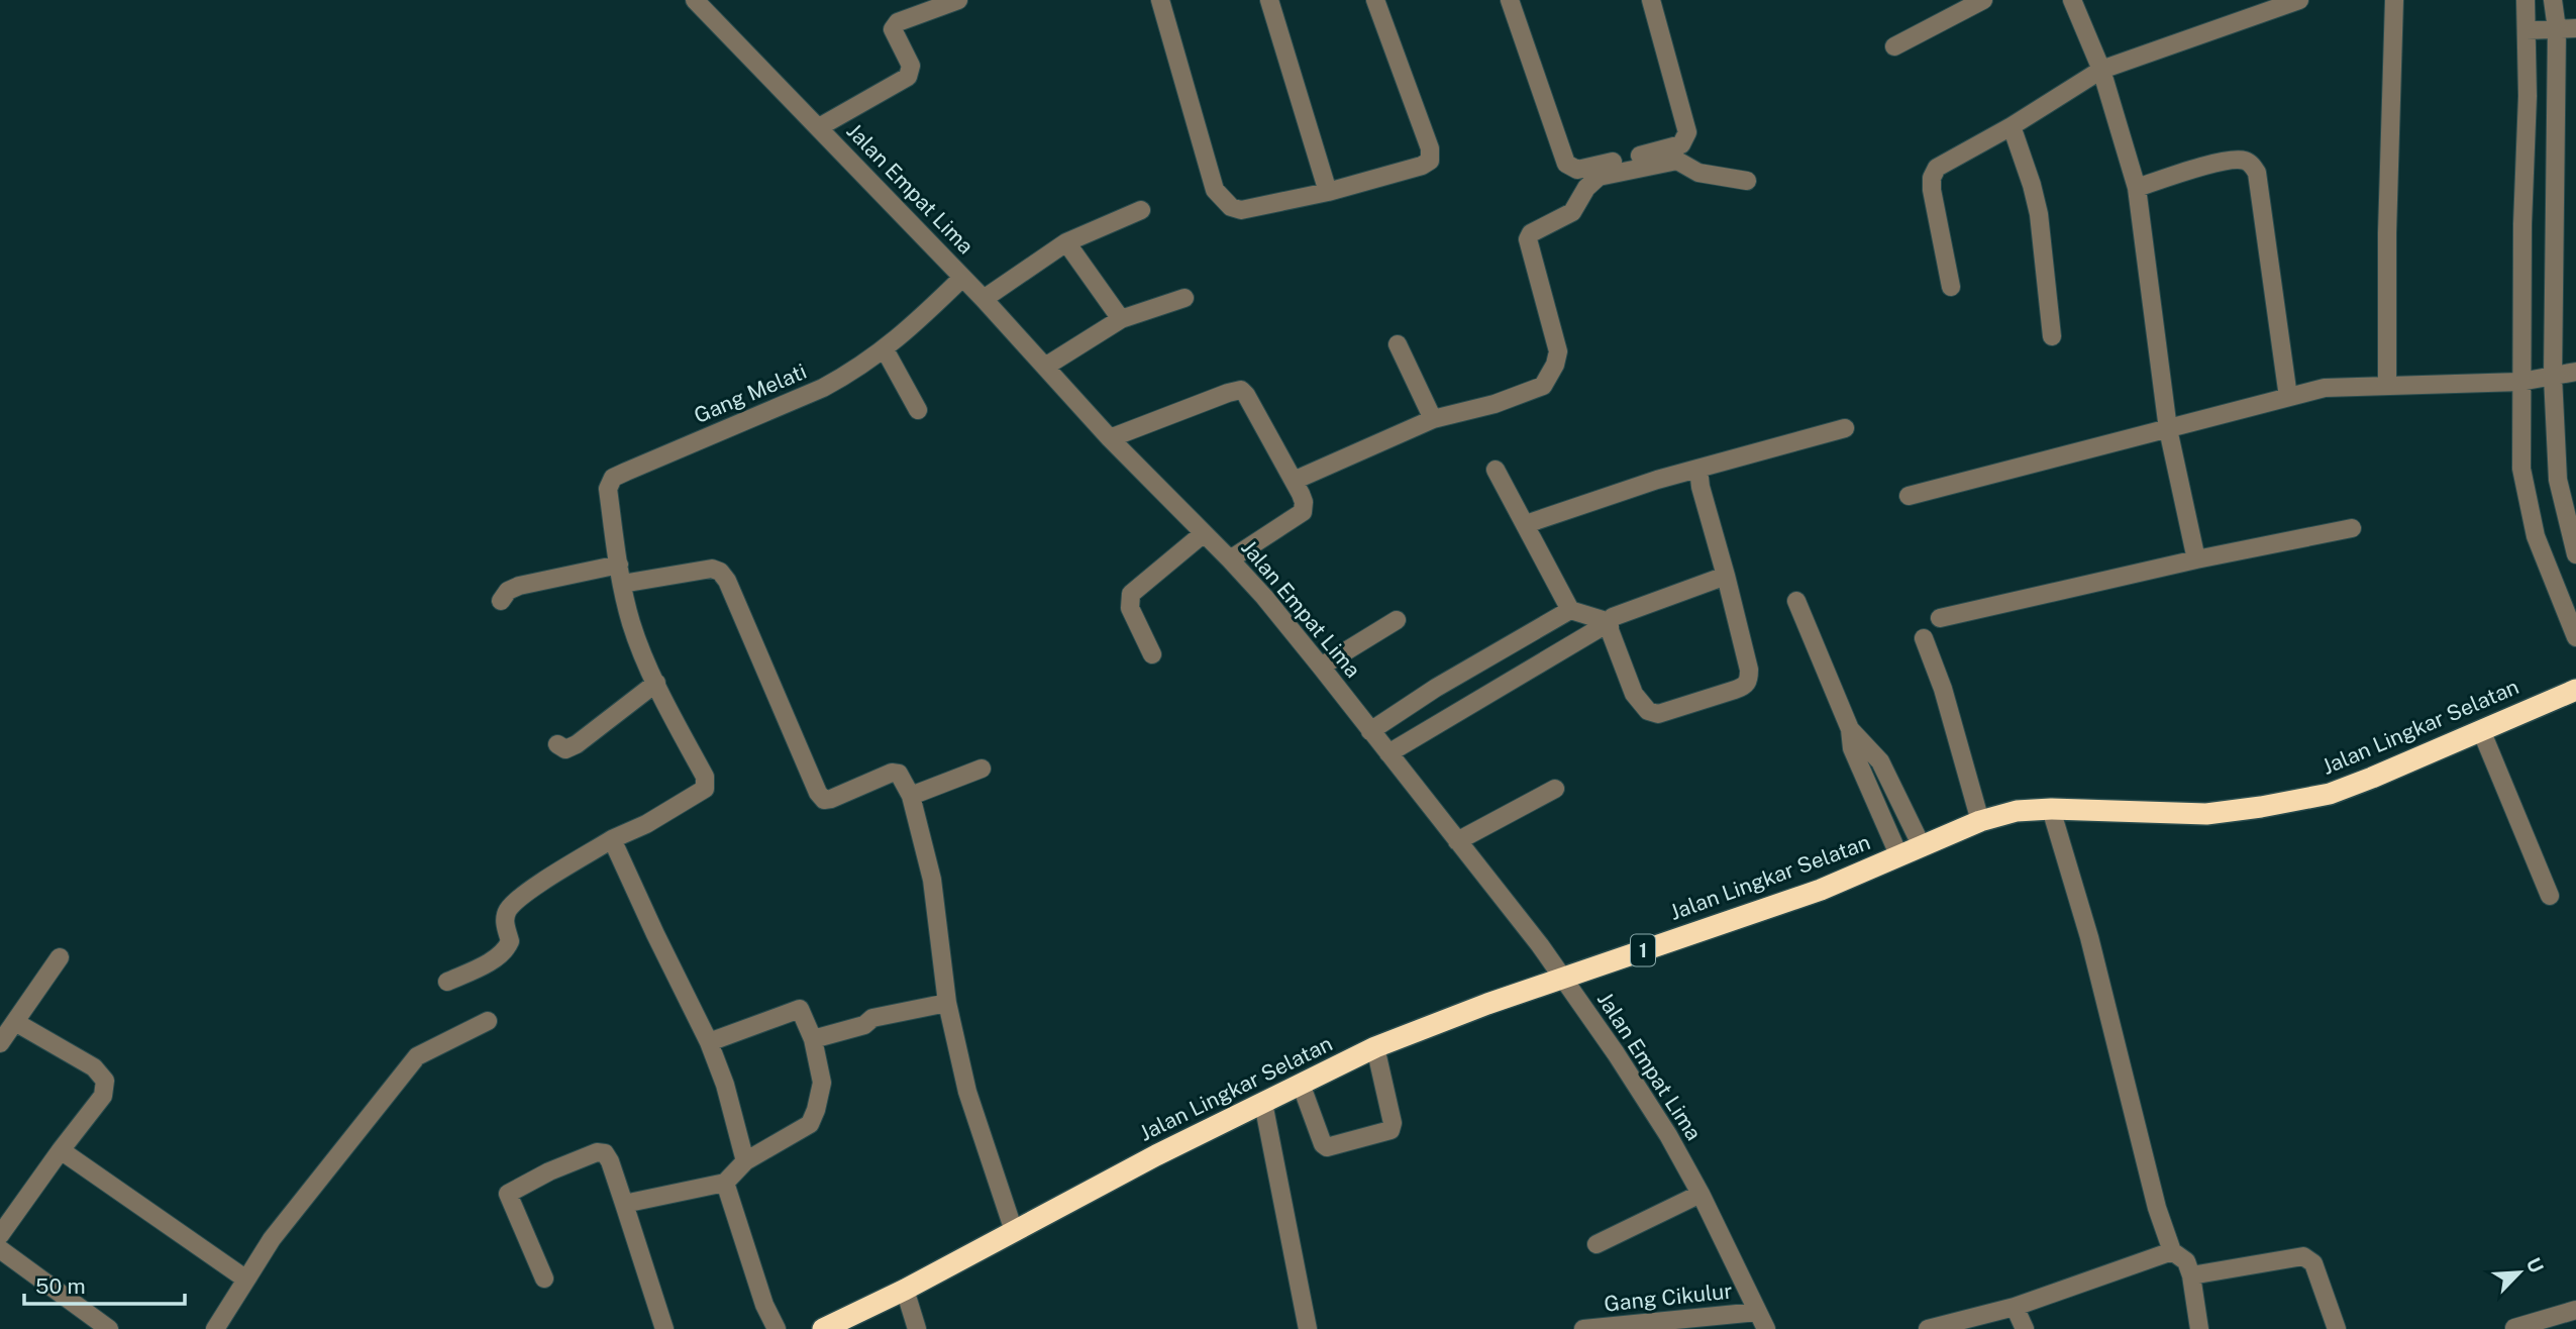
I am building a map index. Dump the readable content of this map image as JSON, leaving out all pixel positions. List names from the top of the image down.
{
  "streets": {
    "highway": ["Jalan Lingkar Selatan", "1"],
    "street": ["Jalan Empat Lima", "Gang Melati", "Gang Cikulur"]
  },
  "crossings": [
    ["Jalan Empat Lima", "Gang Melati"],
    ["Jalan Empat Lima", "Jalan Lingkar Selatan"],
    ["Jalan Empat Lima", "Gang Cikulur"]
  ],
  "scale_bar": "50 m",
  "north": "top right"
}
